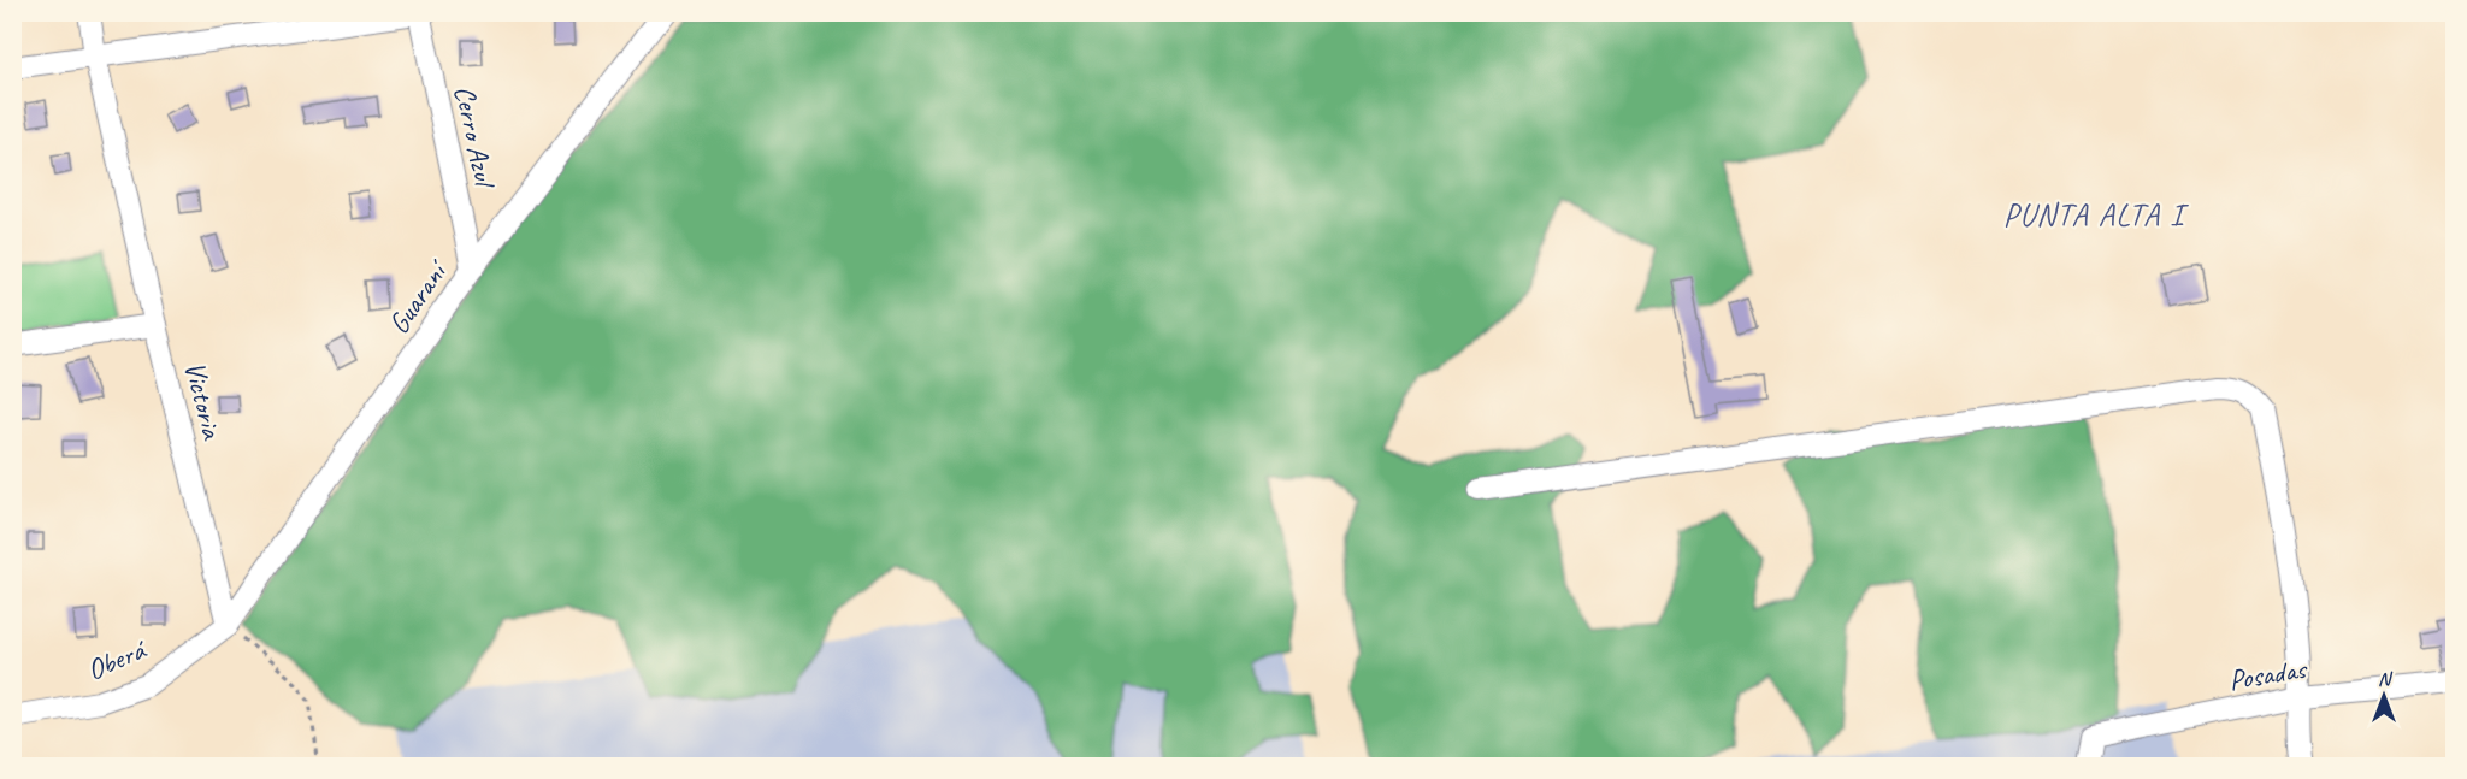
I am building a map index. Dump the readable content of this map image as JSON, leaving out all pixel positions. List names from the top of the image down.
{
  "streets": {
    "street": [
      "Cerro Azul",
      "Guaraní",
      "Victoria",
      "Oberá",
      "Posadas"
    ]
  },
  "crossings": [
    ["Cerro Azul", "Guaraní"],
    ["Guaraní", "Victoria"],
    ["Guaraní", "Oberá"],
    ["Victoria", "Oberá"]
  ],
  "districts": ["PUNTA ALTA I"],
  "north": "top"
}
